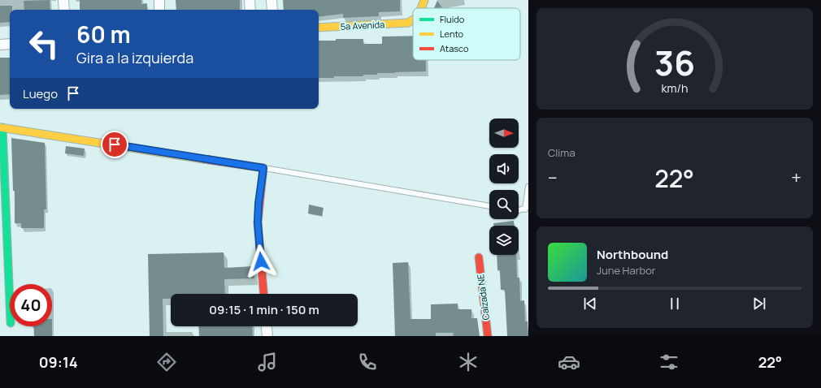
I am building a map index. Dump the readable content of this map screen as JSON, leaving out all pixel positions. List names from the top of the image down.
{
  "streets": {
    "street": ["5a Avenida", "Calzada NE"]
  },
  "legend": ["Fluido", "Lento", "Atasco"],
  "north": "right",
  "page": {
    "turn": ["60 m", "Gira a la izquierda"],
    "then": "Luego",
    "tile": "Clima",
    "heat": ["−", "22°", "+"],
    "song": ["Northbound", "June Harbor"],
    "limit": "40",
    "trip": "09:15 · 1 min · 150 m",
    "tabs": ["09:14", "22°"],
    "gauge": ["36", "km/h"]
  }
}
